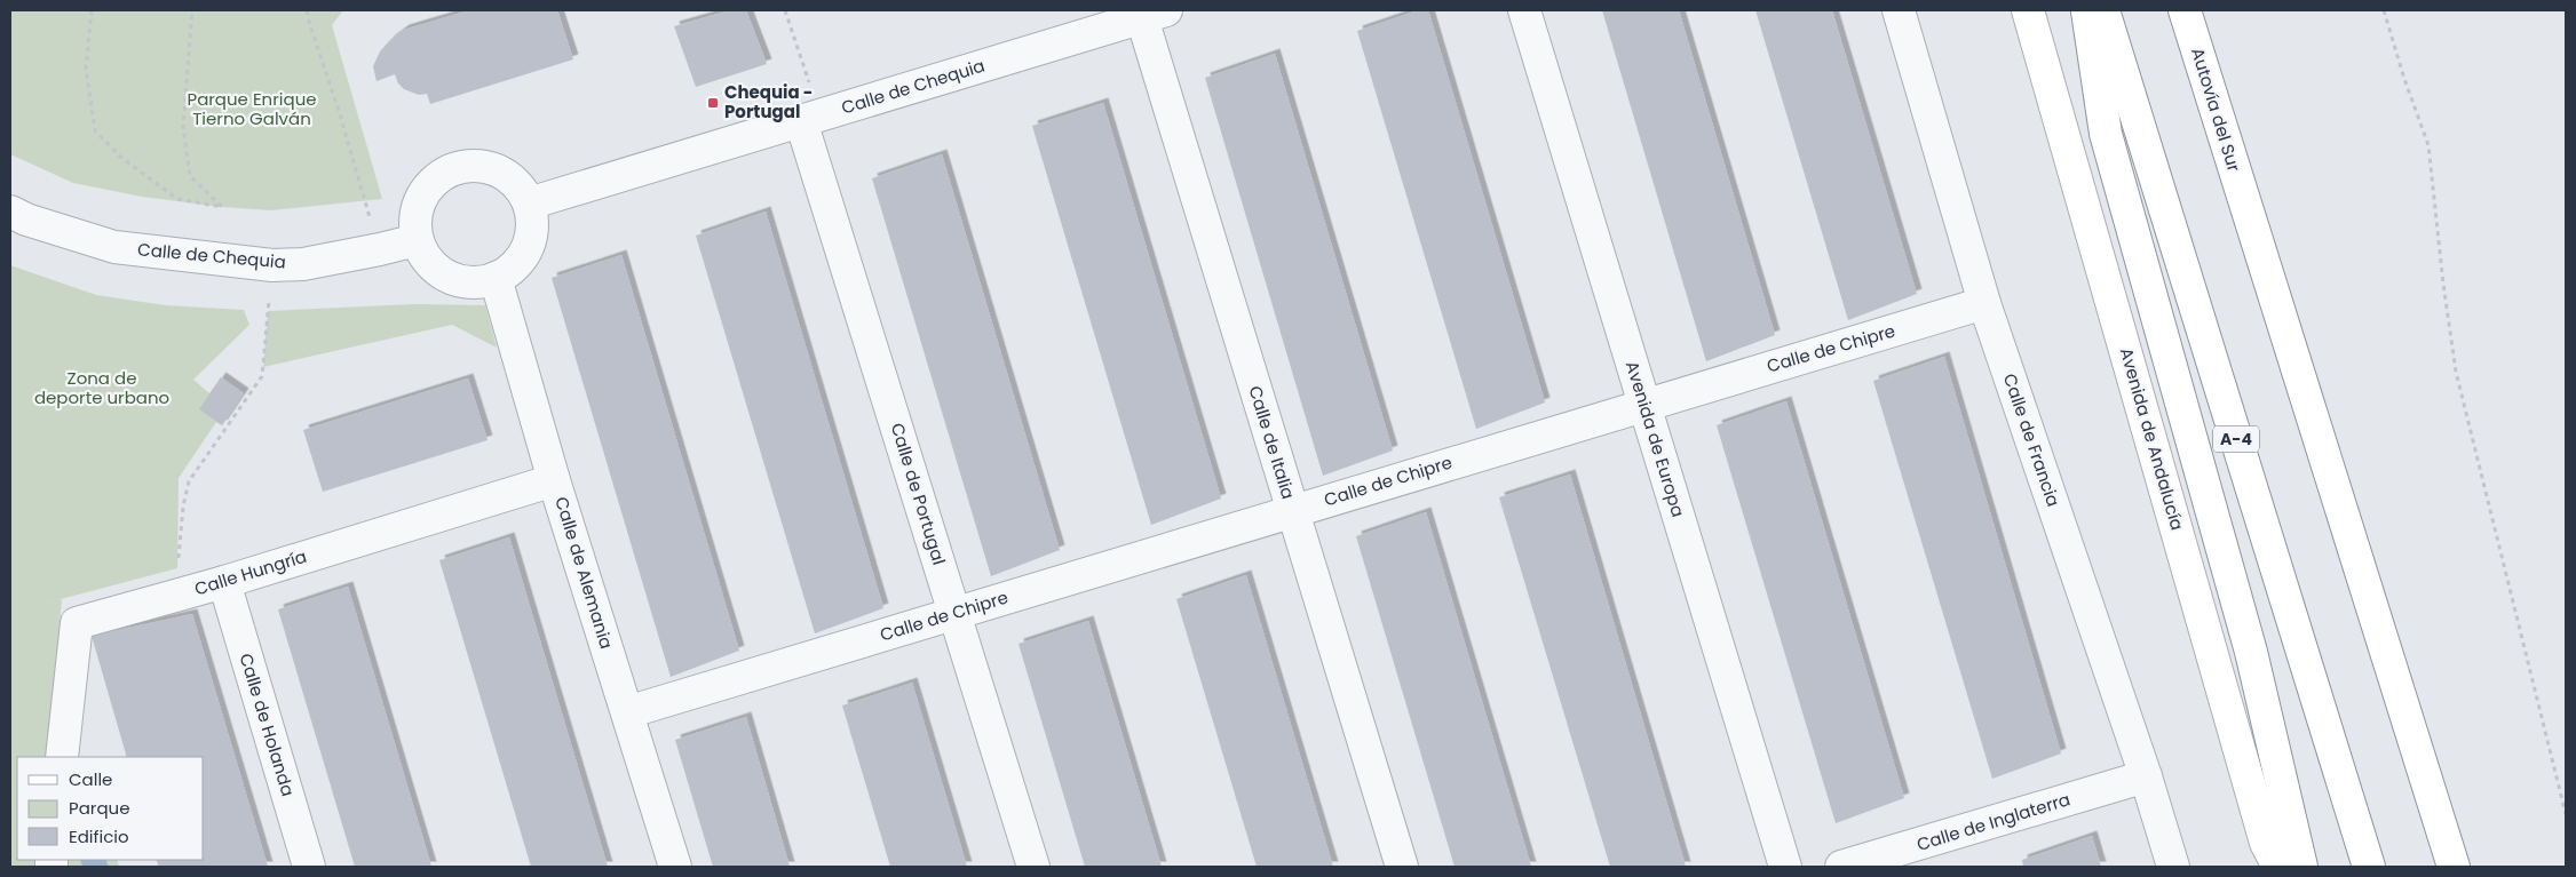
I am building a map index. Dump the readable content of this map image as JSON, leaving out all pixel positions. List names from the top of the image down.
{
  "streets": {
    "main road": ["Autovía del Sur", "Avenida de Andalucía", "A-4"],
    "street": [
      "Calle de Chequia",
      "Calle de Chipre",
      "Avenida de Europa",
      "Calle de Francia",
      "Calle de Italia",
      "Calle de Portugal",
      "Calle Hungría",
      "Calle de Alemania",
      "Calle de Holanda",
      "Calle de Inglaterra"
    ]
  },
  "crossings": [
    ["Calle de Chequia", "Calle de Italia"],
    ["Calle de Chequia", "Calle de Portugal"],
    ["Calle de Chequia", "Calle de Alemania"],
    ["Calle de Chipre", "Avenida de Europa"],
    ["Calle de Chipre", "Calle de Francia"],
    ["Calle de Chipre", "Calle de Italia"],
    ["Calle de Chipre", "Calle de Portugal"],
    ["Calle de Chipre", "Calle de Alemania"],
    ["Calle de Francia", "Calle de Inglaterra"],
    ["Calle Hungría", "Calle de Alemania"],
    ["Calle Hungría", "Calle de Holanda"]
  ],
  "parks": ["Parque Enrique Tierno Galván", "Zona de deporte urbano"],
  "places": {
    "transit": ["Chequia - Portugal"]
  },
  "legend": ["Calle", "Parque", "Edificio"]
}
